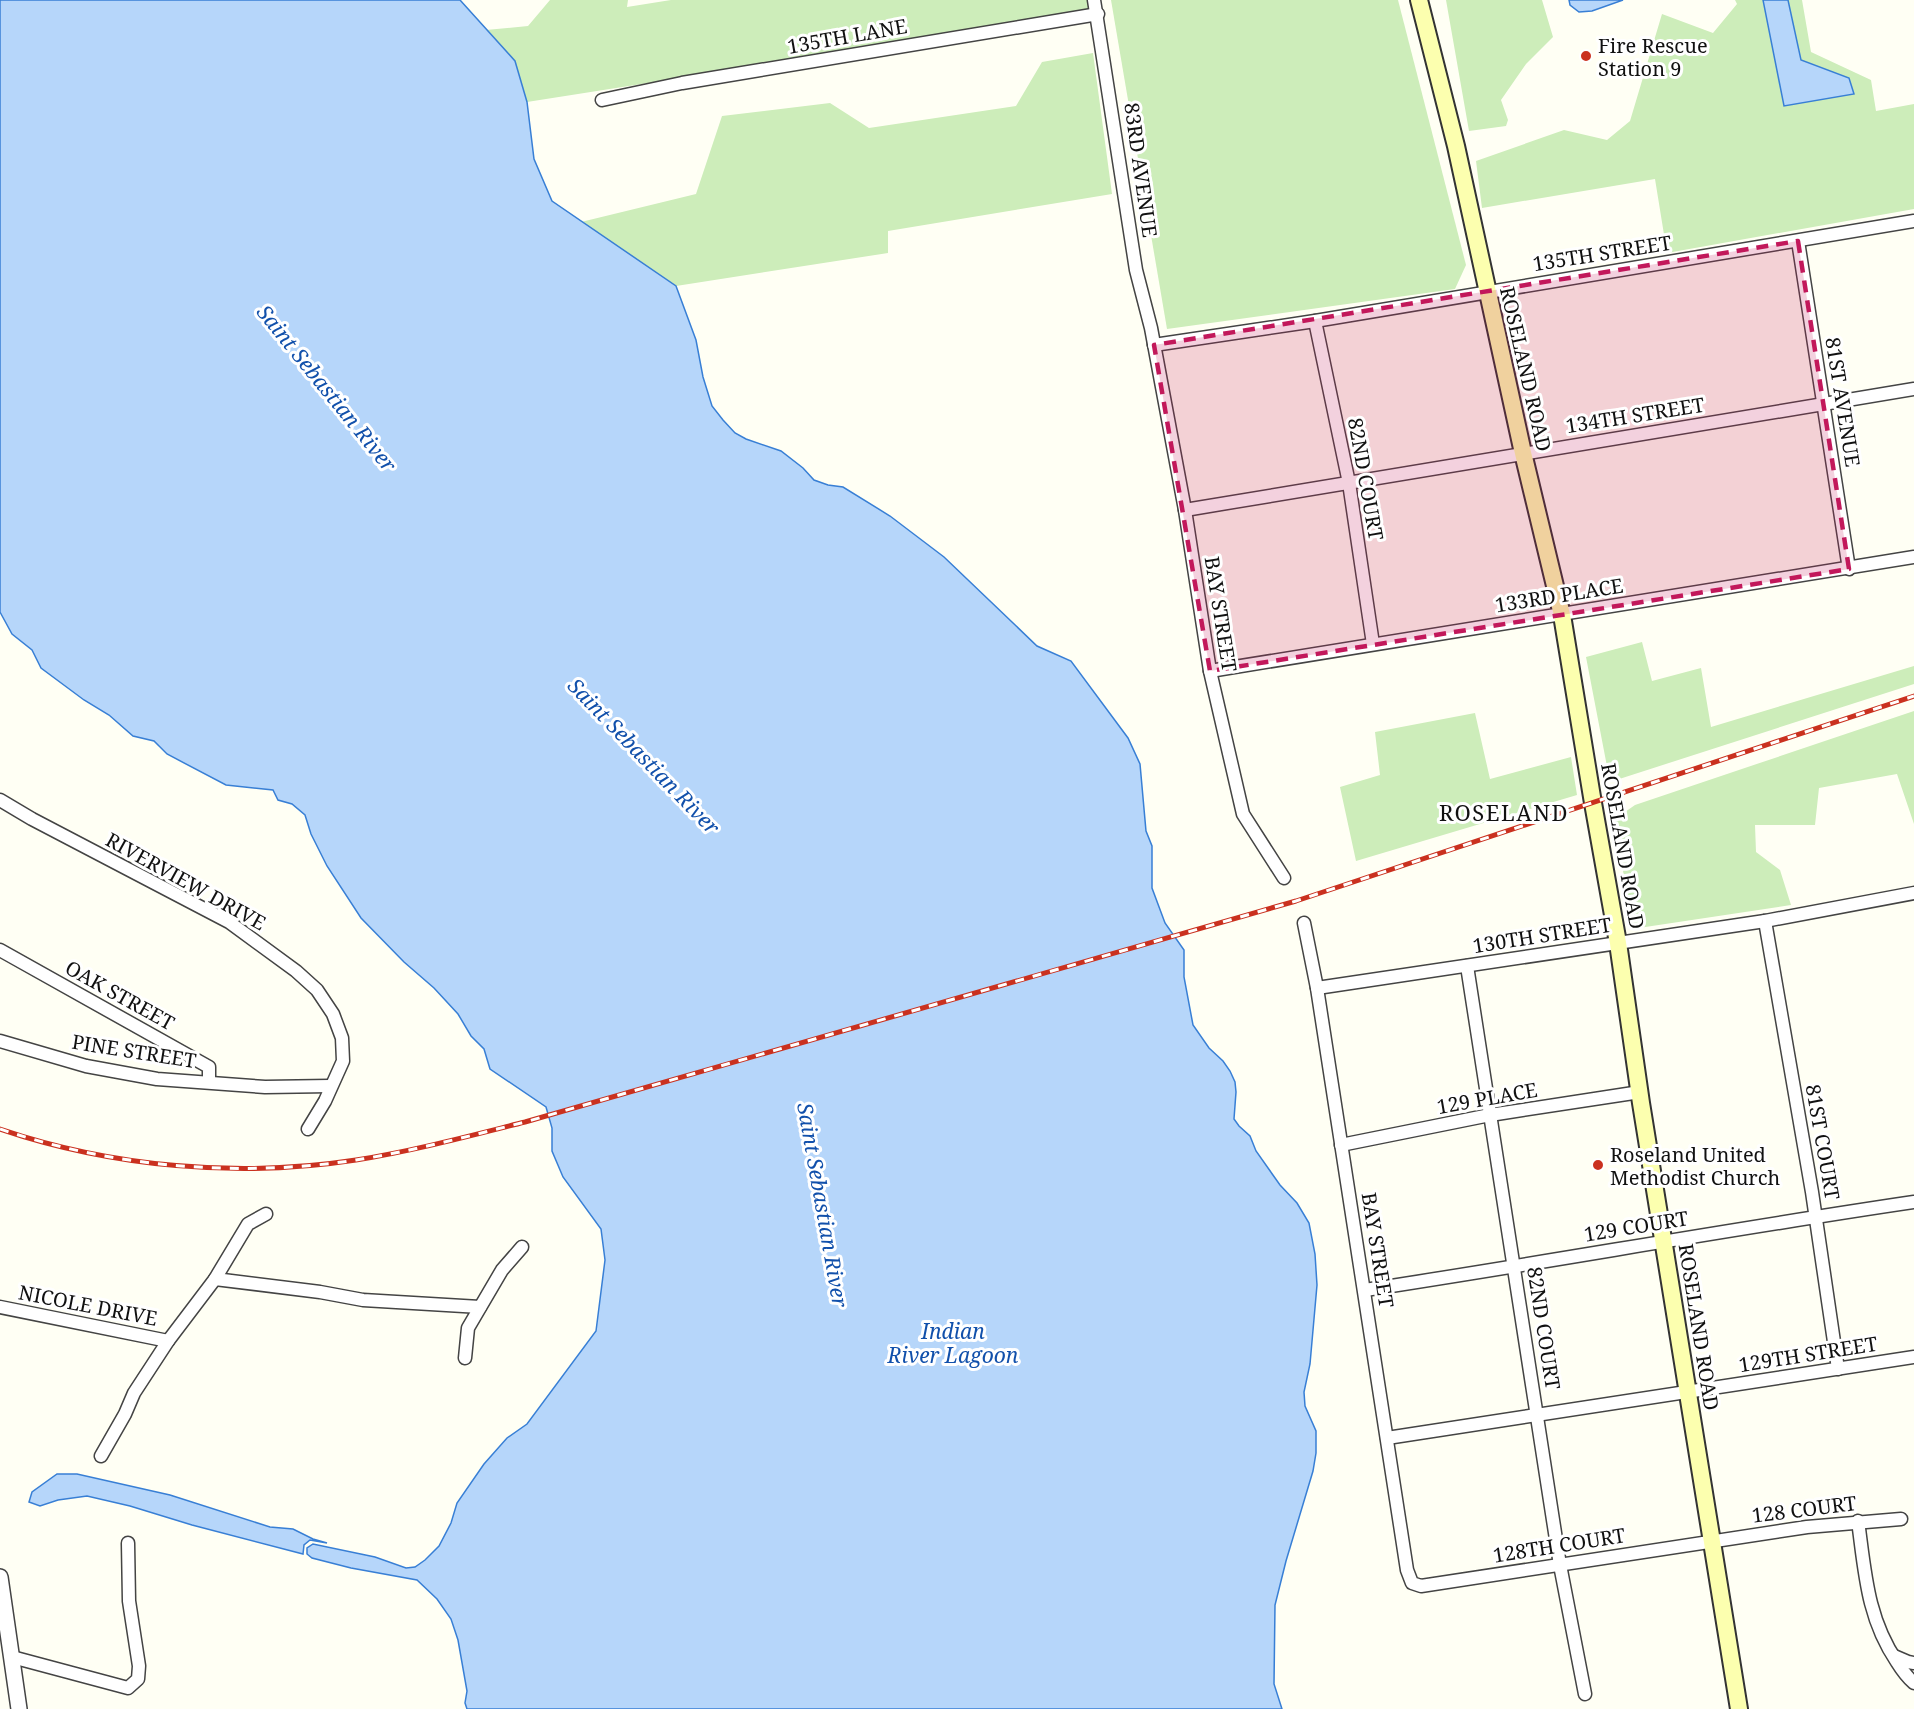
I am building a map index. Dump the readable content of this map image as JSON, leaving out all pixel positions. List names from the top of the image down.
{
  "streets": {
    "main road": ["ROSELAND ROAD"],
    "street": [
      "135TH LANE",
      "83RD AVENUE",
      "135TH STREET",
      "81ST AVENUE",
      "134TH STREET",
      "82ND COURT",
      "133RD PLACE",
      "BAY STREET",
      "RIVERVIEW DRIVE",
      "130TH STREET",
      "OAK STREET",
      "PINE STREET",
      "129 PLACE",
      "81ST COURT",
      "129 COURT",
      "NICOLE DRIVE",
      "129TH STREET",
      "128 COURT",
      "128TH COURT"
    ]
  },
  "crossings": [
    ["135TH LANE", "83RD AVENUE"],
    ["83RD AVENUE", "135TH STREET"],
    ["83RD AVENUE", "BAY STREET"],
    ["135TH STREET", "ROSELAND ROAD"],
    ["135TH STREET", "81ST AVENUE"],
    ["135TH STREET", "82ND COURT"],
    ["135TH STREET", "BAY STREET"],
    ["ROSELAND ROAD", "134TH STREET"],
    ["ROSELAND ROAD", "133RD PLACE"],
    ["ROSELAND ROAD", "130TH STREET"],
    ["ROSELAND ROAD", "129 PLACE"],
    ["ROSELAND ROAD", "129 COURT"],
    ["ROSELAND ROAD", "129TH STREET"],
    ["ROSELAND ROAD", "128 COURT"],
    ["ROSELAND ROAD", "128TH COURT"],
    ["81ST AVENUE", "134TH STREET"],
    ["81ST AVENUE", "133RD PLACE"],
    ["134TH STREET", "82ND COURT"],
    ["134TH STREET", "BAY STREET"],
    ["82ND COURT", "133RD PLACE"],
    ["82ND COURT", "130TH STREET"],
    ["82ND COURT", "129 PLACE"],
    ["82ND COURT", "129 COURT"],
    ["82ND COURT", "129TH STREET"],
    ["82ND COURT", "128TH COURT"],
    ["133RD PLACE", "BAY STREET"],
    ["BAY STREET", "130TH STREET"],
    ["BAY STREET", "129 PLACE"],
    ["BAY STREET", "129 COURT"],
    ["BAY STREET", "129TH STREET"],
    ["BAY STREET", "128TH COURT"],
    ["RIVERVIEW DRIVE", "PINE STREET"],
    ["130TH STREET", "81ST COURT"],
    ["OAK STREET", "PINE STREET"],
    ["81ST COURT", "129 COURT"],
    ["81ST COURT", "129TH STREET"],
    ["128 COURT", "128TH COURT"]
  ],
  "districts": ["ROSELAND"],
  "water": ["Saint Sebastian River", "Indian River Lagoon"],
  "places": ["Fire Rescue Station 9", "Roseland United Methodist Church"]
}
